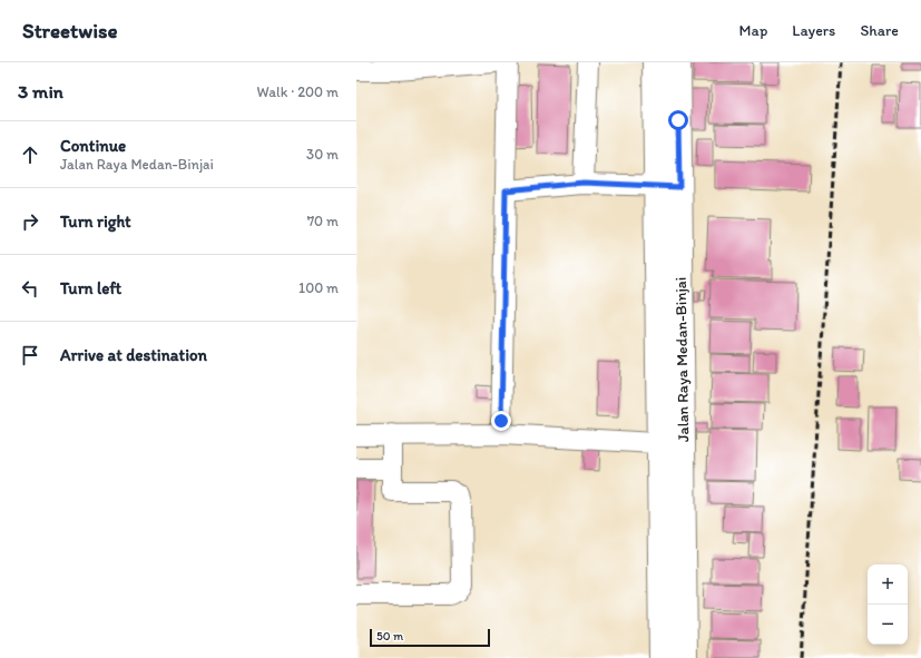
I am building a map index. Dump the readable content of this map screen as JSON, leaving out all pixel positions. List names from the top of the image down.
{
  "streets": {
    "main road": ["Jalan Raya Medan-Binjai"]
  },
  "scale_bar": "50 m",
  "page": {
    "header": "Streetwise",
    "nav": ["Map", "Layers", "Share"],
    "heading": ["3 min", "Walk · 200 m"],
    "list": [
      ["Continue", "Jalan Raya Medan-Binjai", "30 m"],
      ["Turn right", "70 m"],
      ["Turn left", "100 m"],
      "Arrive at destination"
    ],
    "map_buttons": ["+", "−"],
    "scale": "50 m"
  }
}
